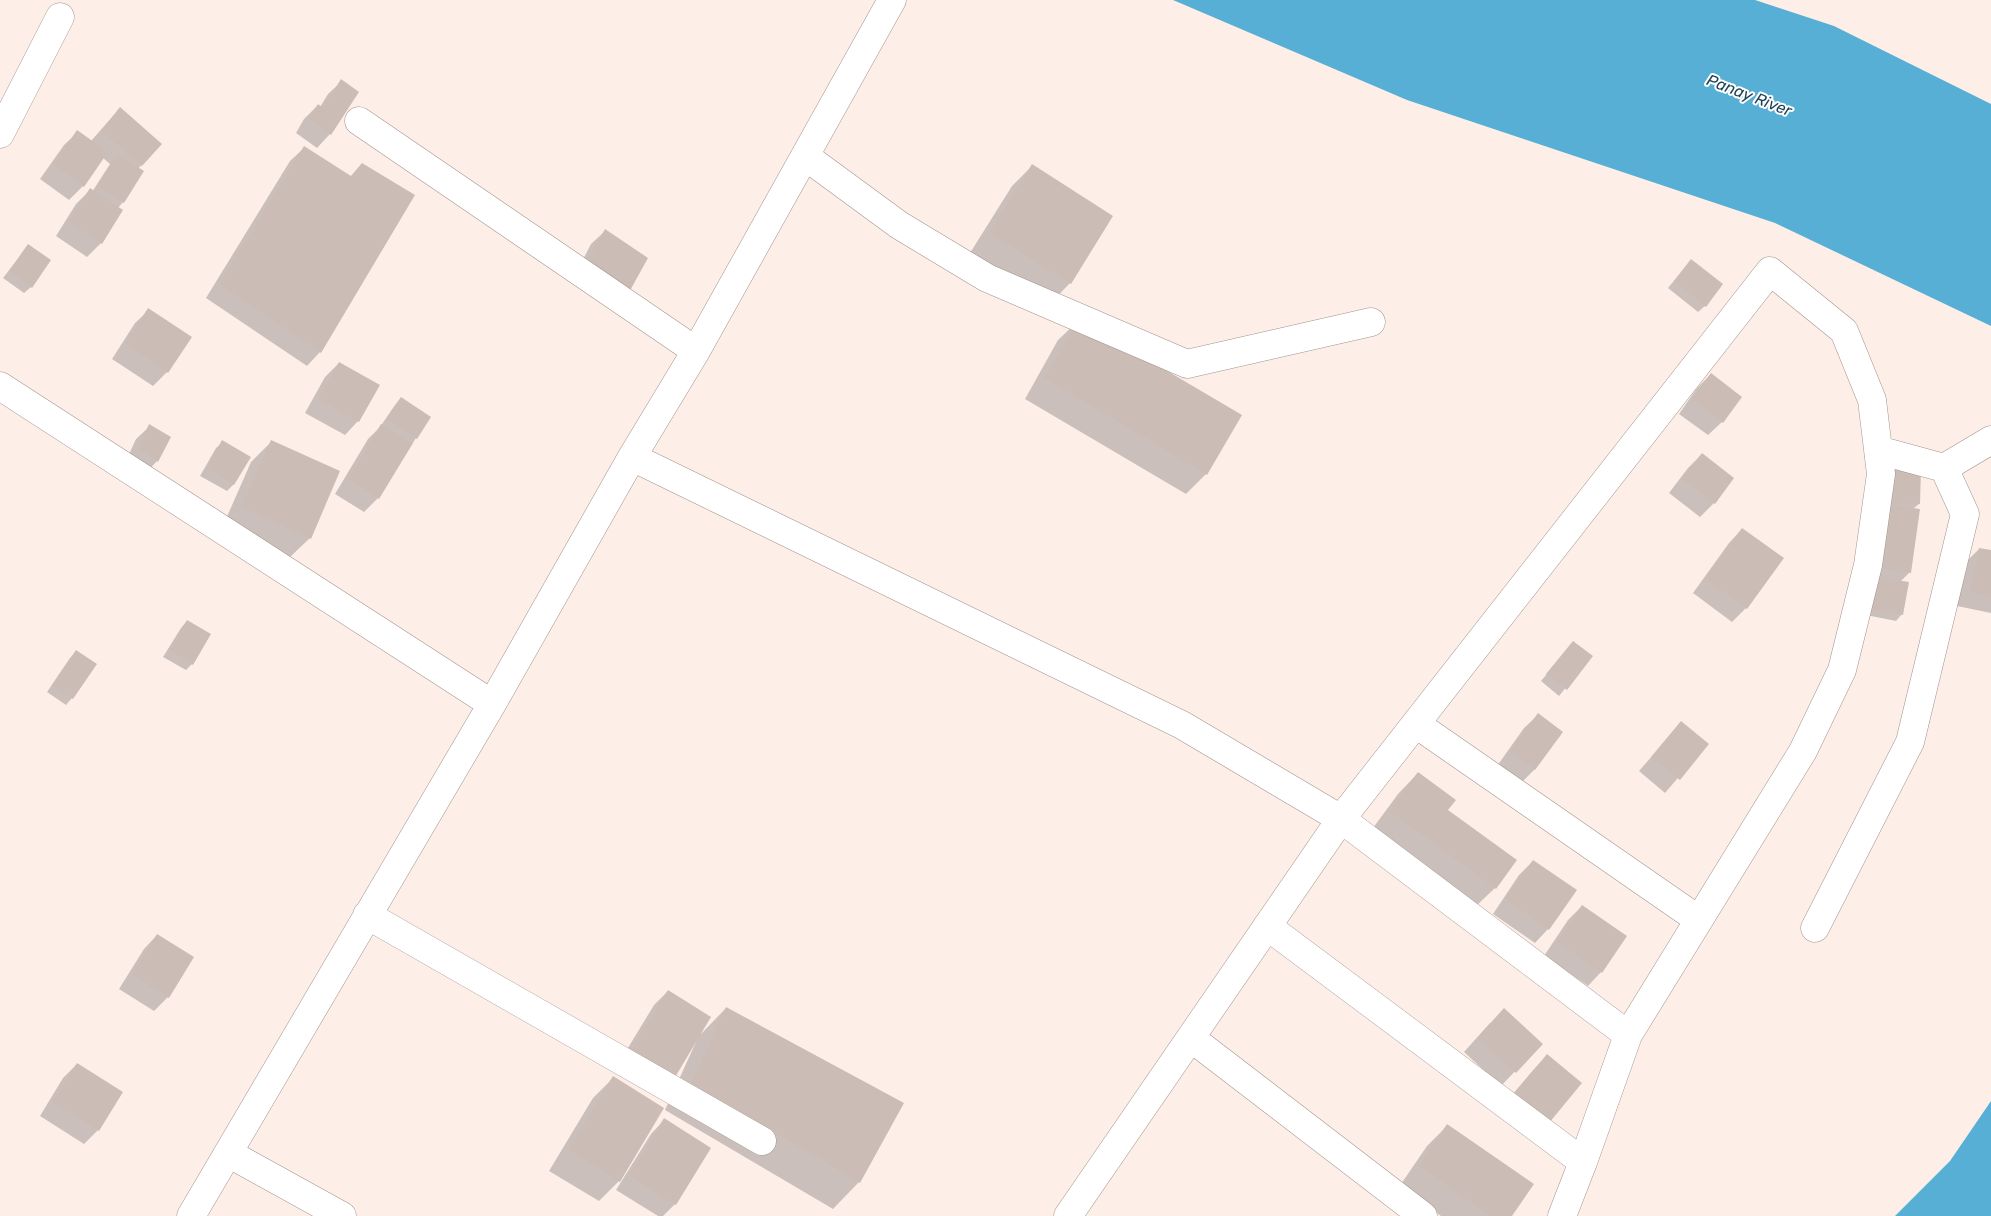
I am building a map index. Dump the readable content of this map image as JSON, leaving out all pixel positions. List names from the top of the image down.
{
  "water": ["Panay River"]
}
